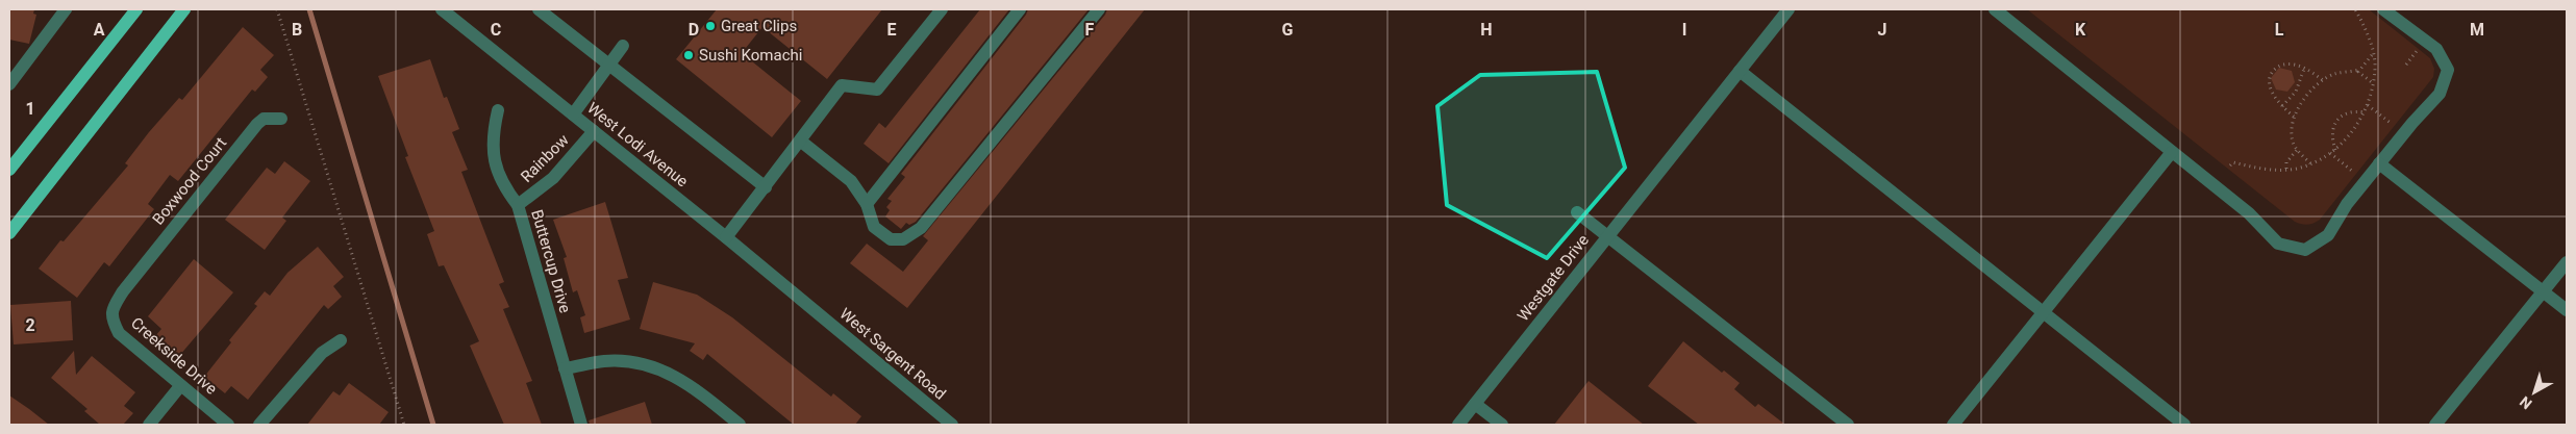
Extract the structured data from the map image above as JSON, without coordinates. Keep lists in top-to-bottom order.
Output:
{
  "streets": {
    "street": [
      "West Lodi Avenue",
      "Rainbow",
      "Boxwood Court",
      "Buttercup Drive",
      "Westgate Drive",
      "West Sargent Road",
      "Creekside Drive"
    ]
  },
  "crossings": [
    ["West Lodi Avenue", "Rainbow"],
    ["West Lodi Avenue", "West Sargent Road"],
    ["Rainbow", "Buttercup Drive"],
    ["Boxwood Court", "Creekside Drive"]
  ],
  "places": ["Great Clips", "Sushi Komachi"],
  "north": "bottom left",
  "grid": {
    "columns": [
      "A",
      "B",
      "C",
      "D",
      "E",
      "F",
      "G",
      "H",
      "I",
      "J",
      "K",
      "L",
      "M"
    ],
    "rows": ["1", "2"]
  }
}
